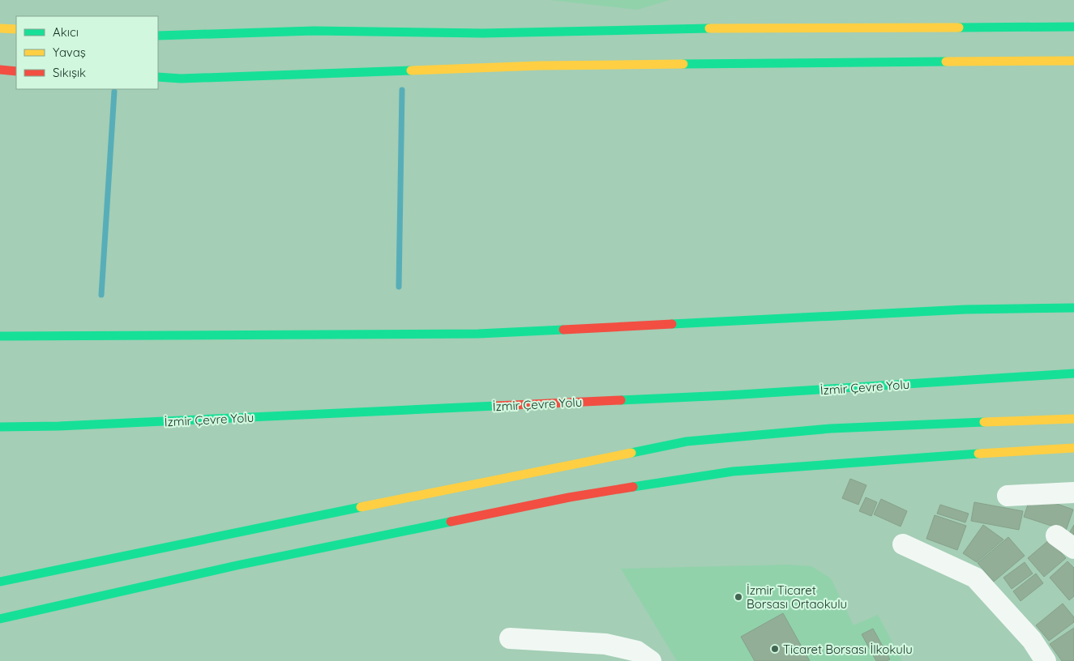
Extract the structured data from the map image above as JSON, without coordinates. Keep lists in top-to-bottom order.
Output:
{
  "streets": {
    "highway": ["İzmir Çevre Yolu"]
  },
  "places": ["İzmir Ticaret Borsası Ortaokulu", "Ticaret Borsası İlkokulu"],
  "legend": ["Akıcı", "Yavaş", "Sıkışık"]
}
